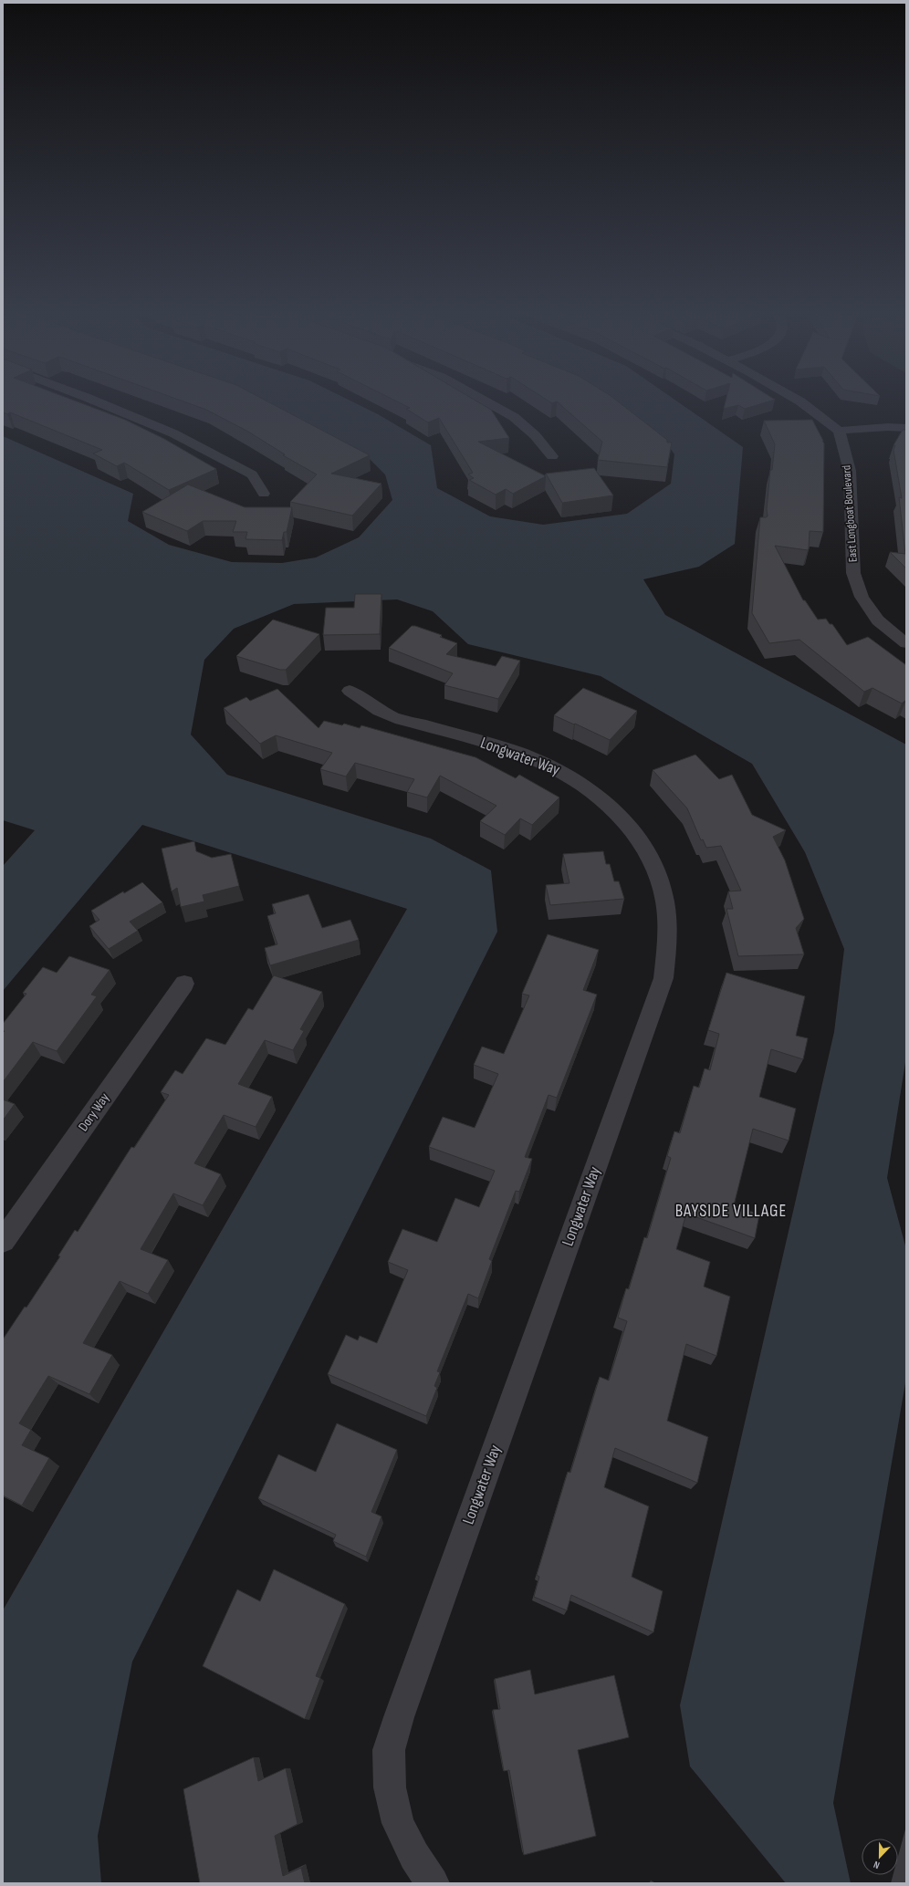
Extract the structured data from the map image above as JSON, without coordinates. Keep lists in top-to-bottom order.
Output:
{
  "streets": {
    "street": ["East Longboat Boulevard", "Longwater Way", "Dory Way"]
  },
  "districts": ["BAYSIDE VILLAGE"],
  "north": "bottom"
}
